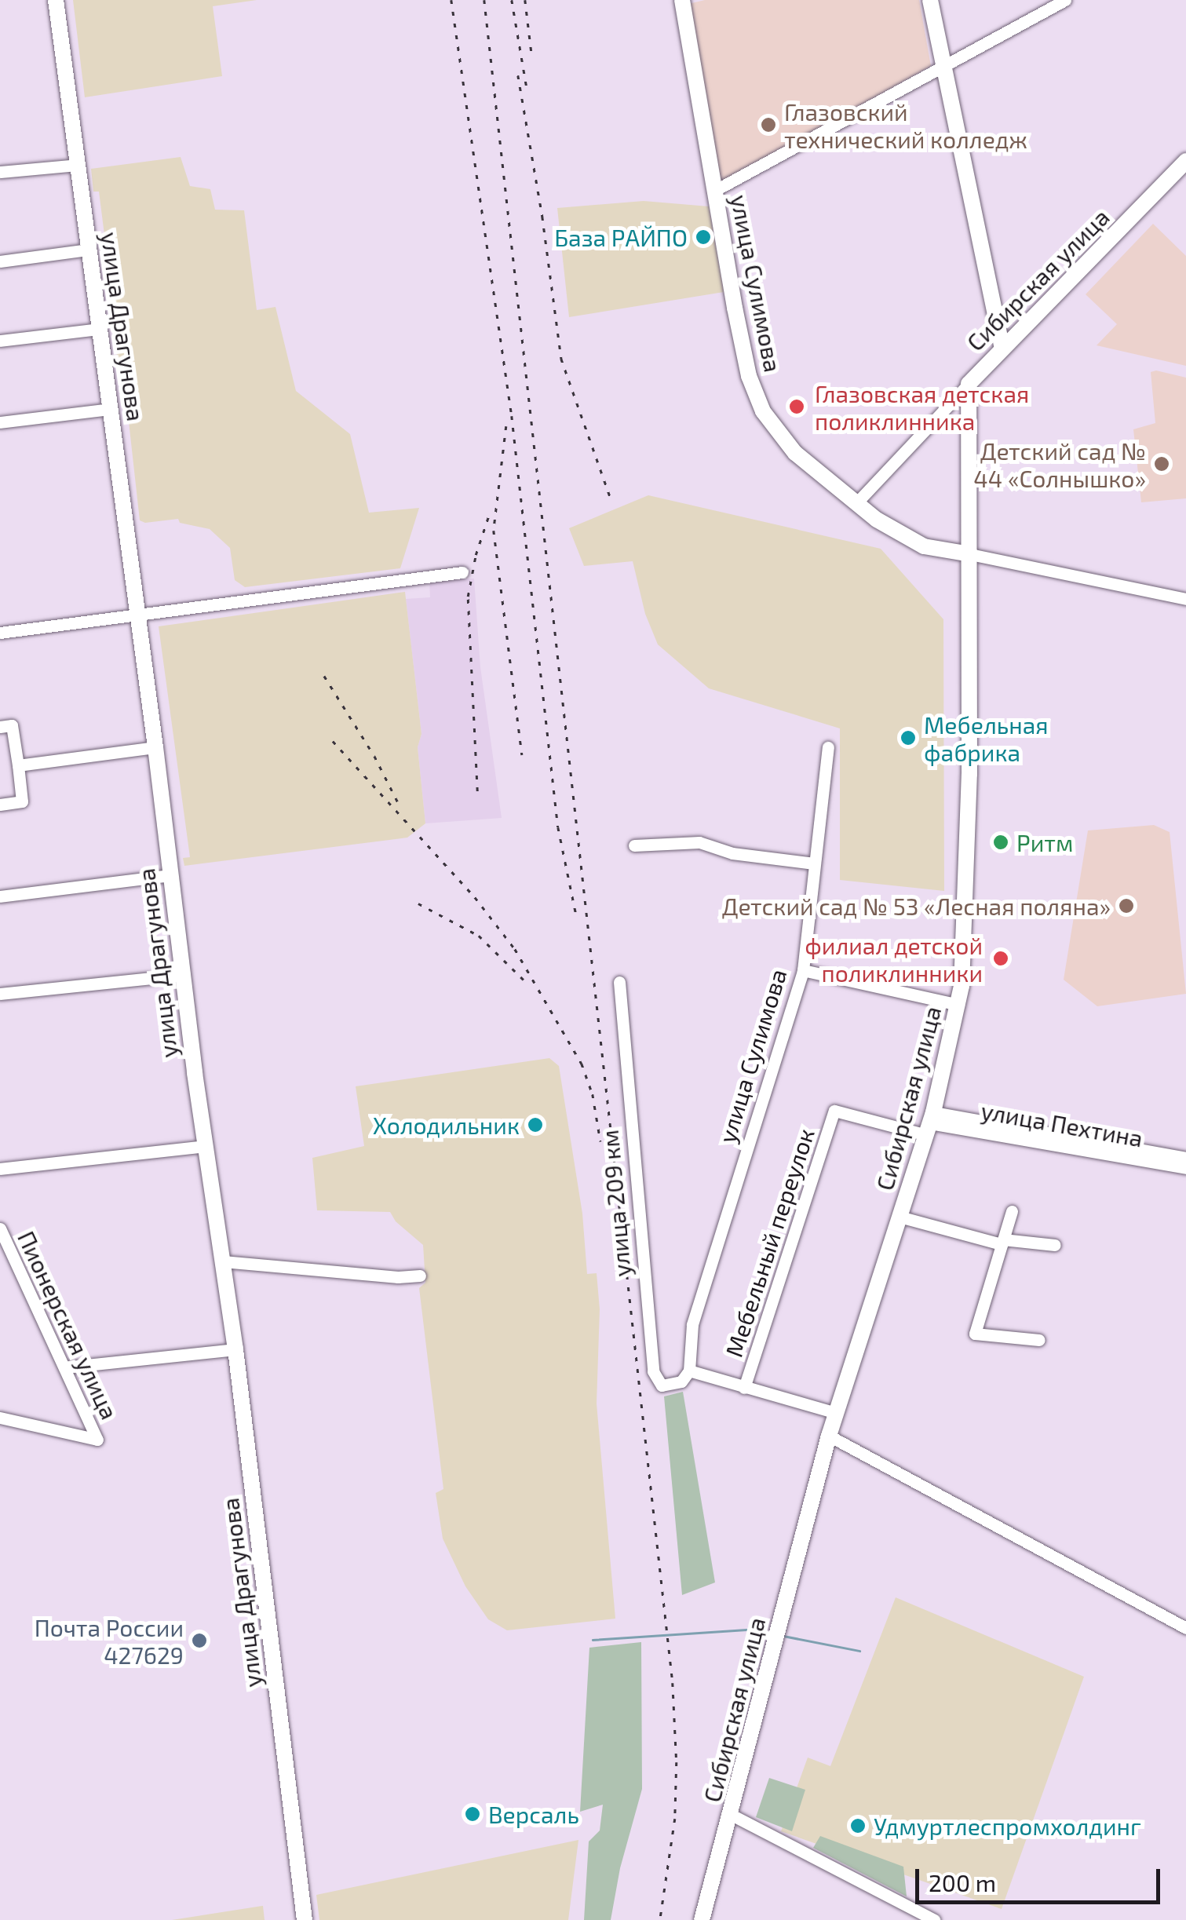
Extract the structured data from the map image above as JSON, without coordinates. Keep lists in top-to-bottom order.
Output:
{
  "streets": {
    "main road": ["Сибирская улица", "улица Сулимова", "улица Драгунова"],
    "street": [
      "улица Пехтина",
      "улица 209 км",
      "Мебельный переулок",
      "Пионерская улица"
    ]
  },
  "crossings": [
    ["Сибирская улица", "улица Сулимова"],
    ["Сибирская улица", "улица Пехтина"],
    ["Сибирская улица", "Мебельный переулок"],
    ["улица Сулимова", "улица 209 км"],
    ["улица Пехтина", "Мебельный переулок"]
  ],
  "places": [
    "Глазовский технический колледж",
    "База РАЙПО",
    "Глазовская детская поликлинника",
    "Детский сад № 44 «Солнышко»",
    "Мебельная фабрика",
    "Ритм",
    "Детский сад № 53 «Лесная поляна»",
    "филиал детской поликлинники",
    "Холодильник",
    "Почта России 427629",
    "Версаль",
    "Удмуртлеспромхолдинг"
  ],
  "scale_bar": "200 m"
}
